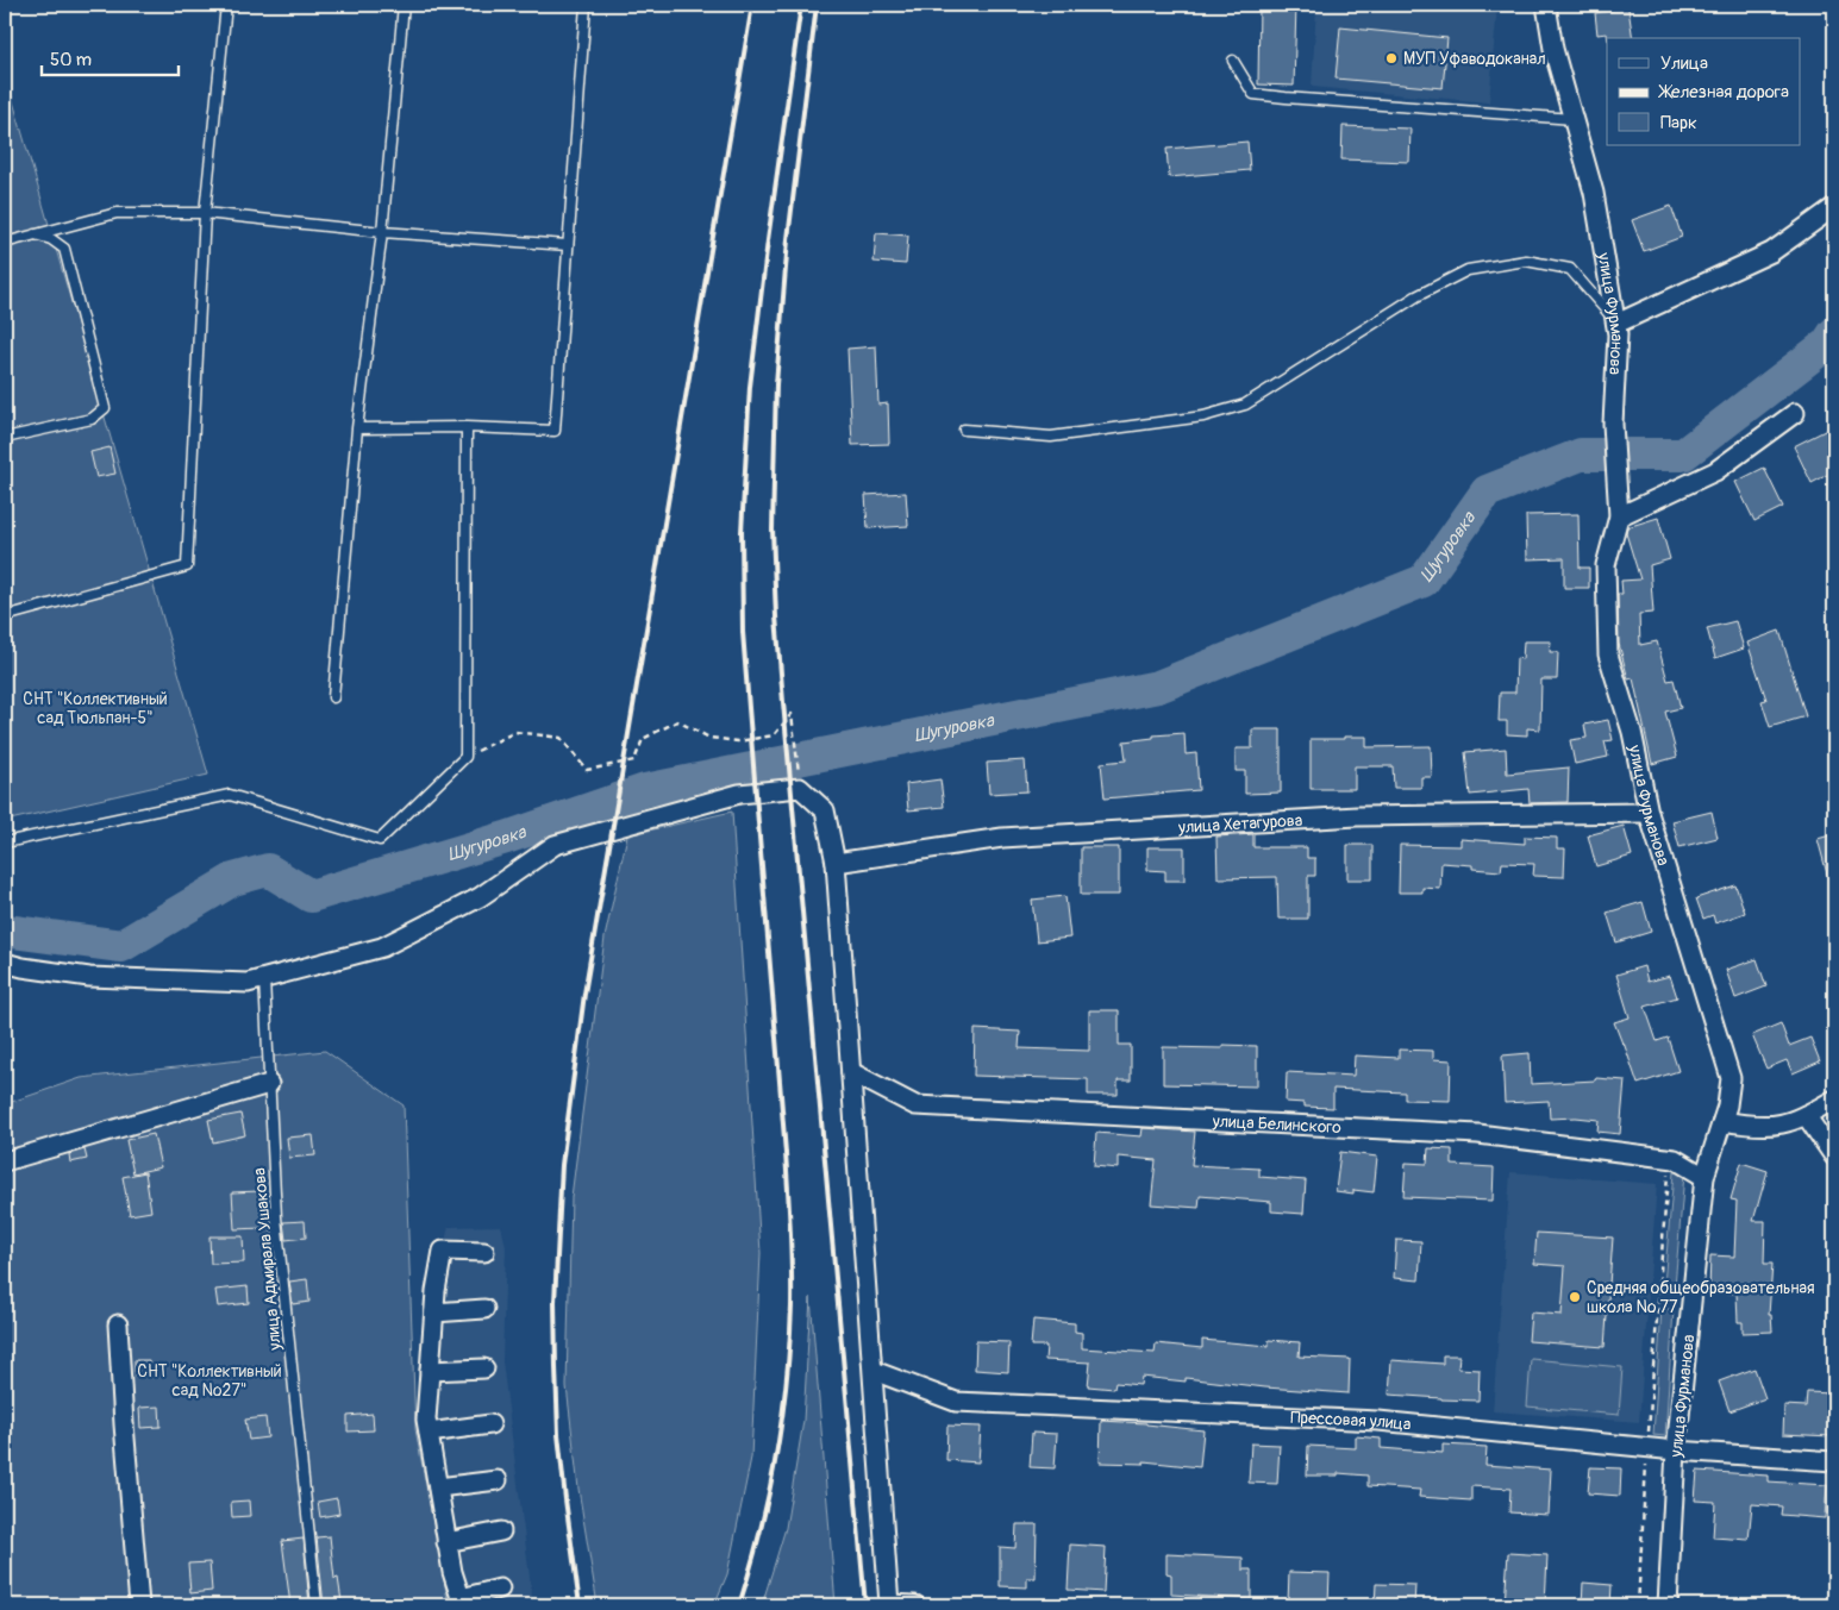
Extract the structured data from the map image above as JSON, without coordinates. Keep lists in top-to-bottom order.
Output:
{
  "streets": {
    "street": [
      "улица Фурманова",
      "улица Хетагурова",
      "улица Белинского",
      "Прессовая улица"
    ],
    "lane": ["улица Адмирала Ушакова"]
  },
  "crossings": [
    ["улица Фурманова", "улица Хетагурова"],
    ["улица Фурманова", "улица Белинского"],
    ["улица Фурманова", "Прессовая улица"]
  ],
  "water": ["Шугуровка"],
  "parks": ["СНТ \"Коллективный сад Тюльпан-5\"", "СНТ \"Коллективный сад №27\""],
  "places": ["МУП Уфаводоканал", "Средняя общеобразовательная школа № 77"],
  "legend": ["Улица", "Железная дорога", "Парк"],
  "scale_bar": "50 m"
}
